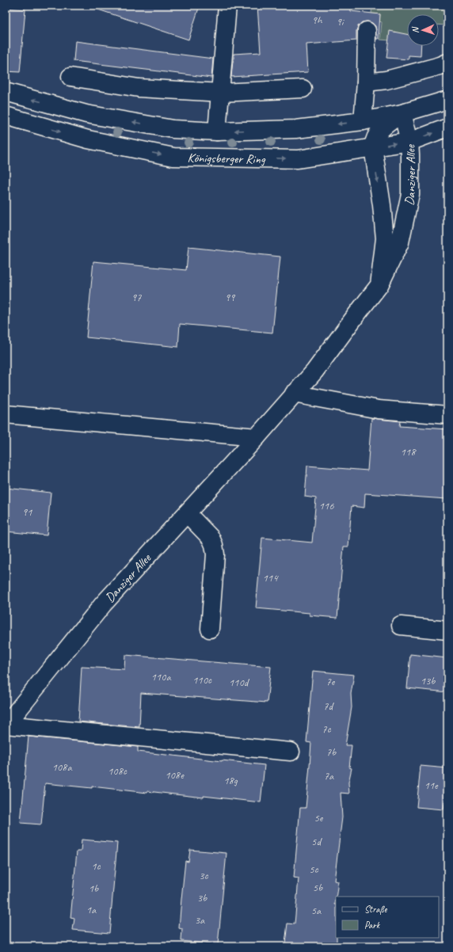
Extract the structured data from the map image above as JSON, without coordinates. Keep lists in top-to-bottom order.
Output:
{
  "streets": {
    "street": ["Königsberger Ring", "Danziger Allee"]
  },
  "crossings": [
    ["Königsberger Ring", "Danziger Allee"]
  ],
  "house_numbers": [
    "9h",
    "9i",
    "97",
    "99",
    "118",
    "116",
    "91",
    "114",
    "110a",
    "110c",
    "13b",
    "7e",
    "110d",
    "7d",
    "7c",
    "7b",
    "108a",
    "108c",
    "108e",
    "7a",
    "18g",
    "11e",
    "5e",
    "5d",
    "1c",
    "5c",
    "3c",
    "5b",
    "1b",
    "3b",
    "1a",
    "5a",
    "3a"
  ],
  "legend": ["Straße", "Park"],
  "north": "left"
}
